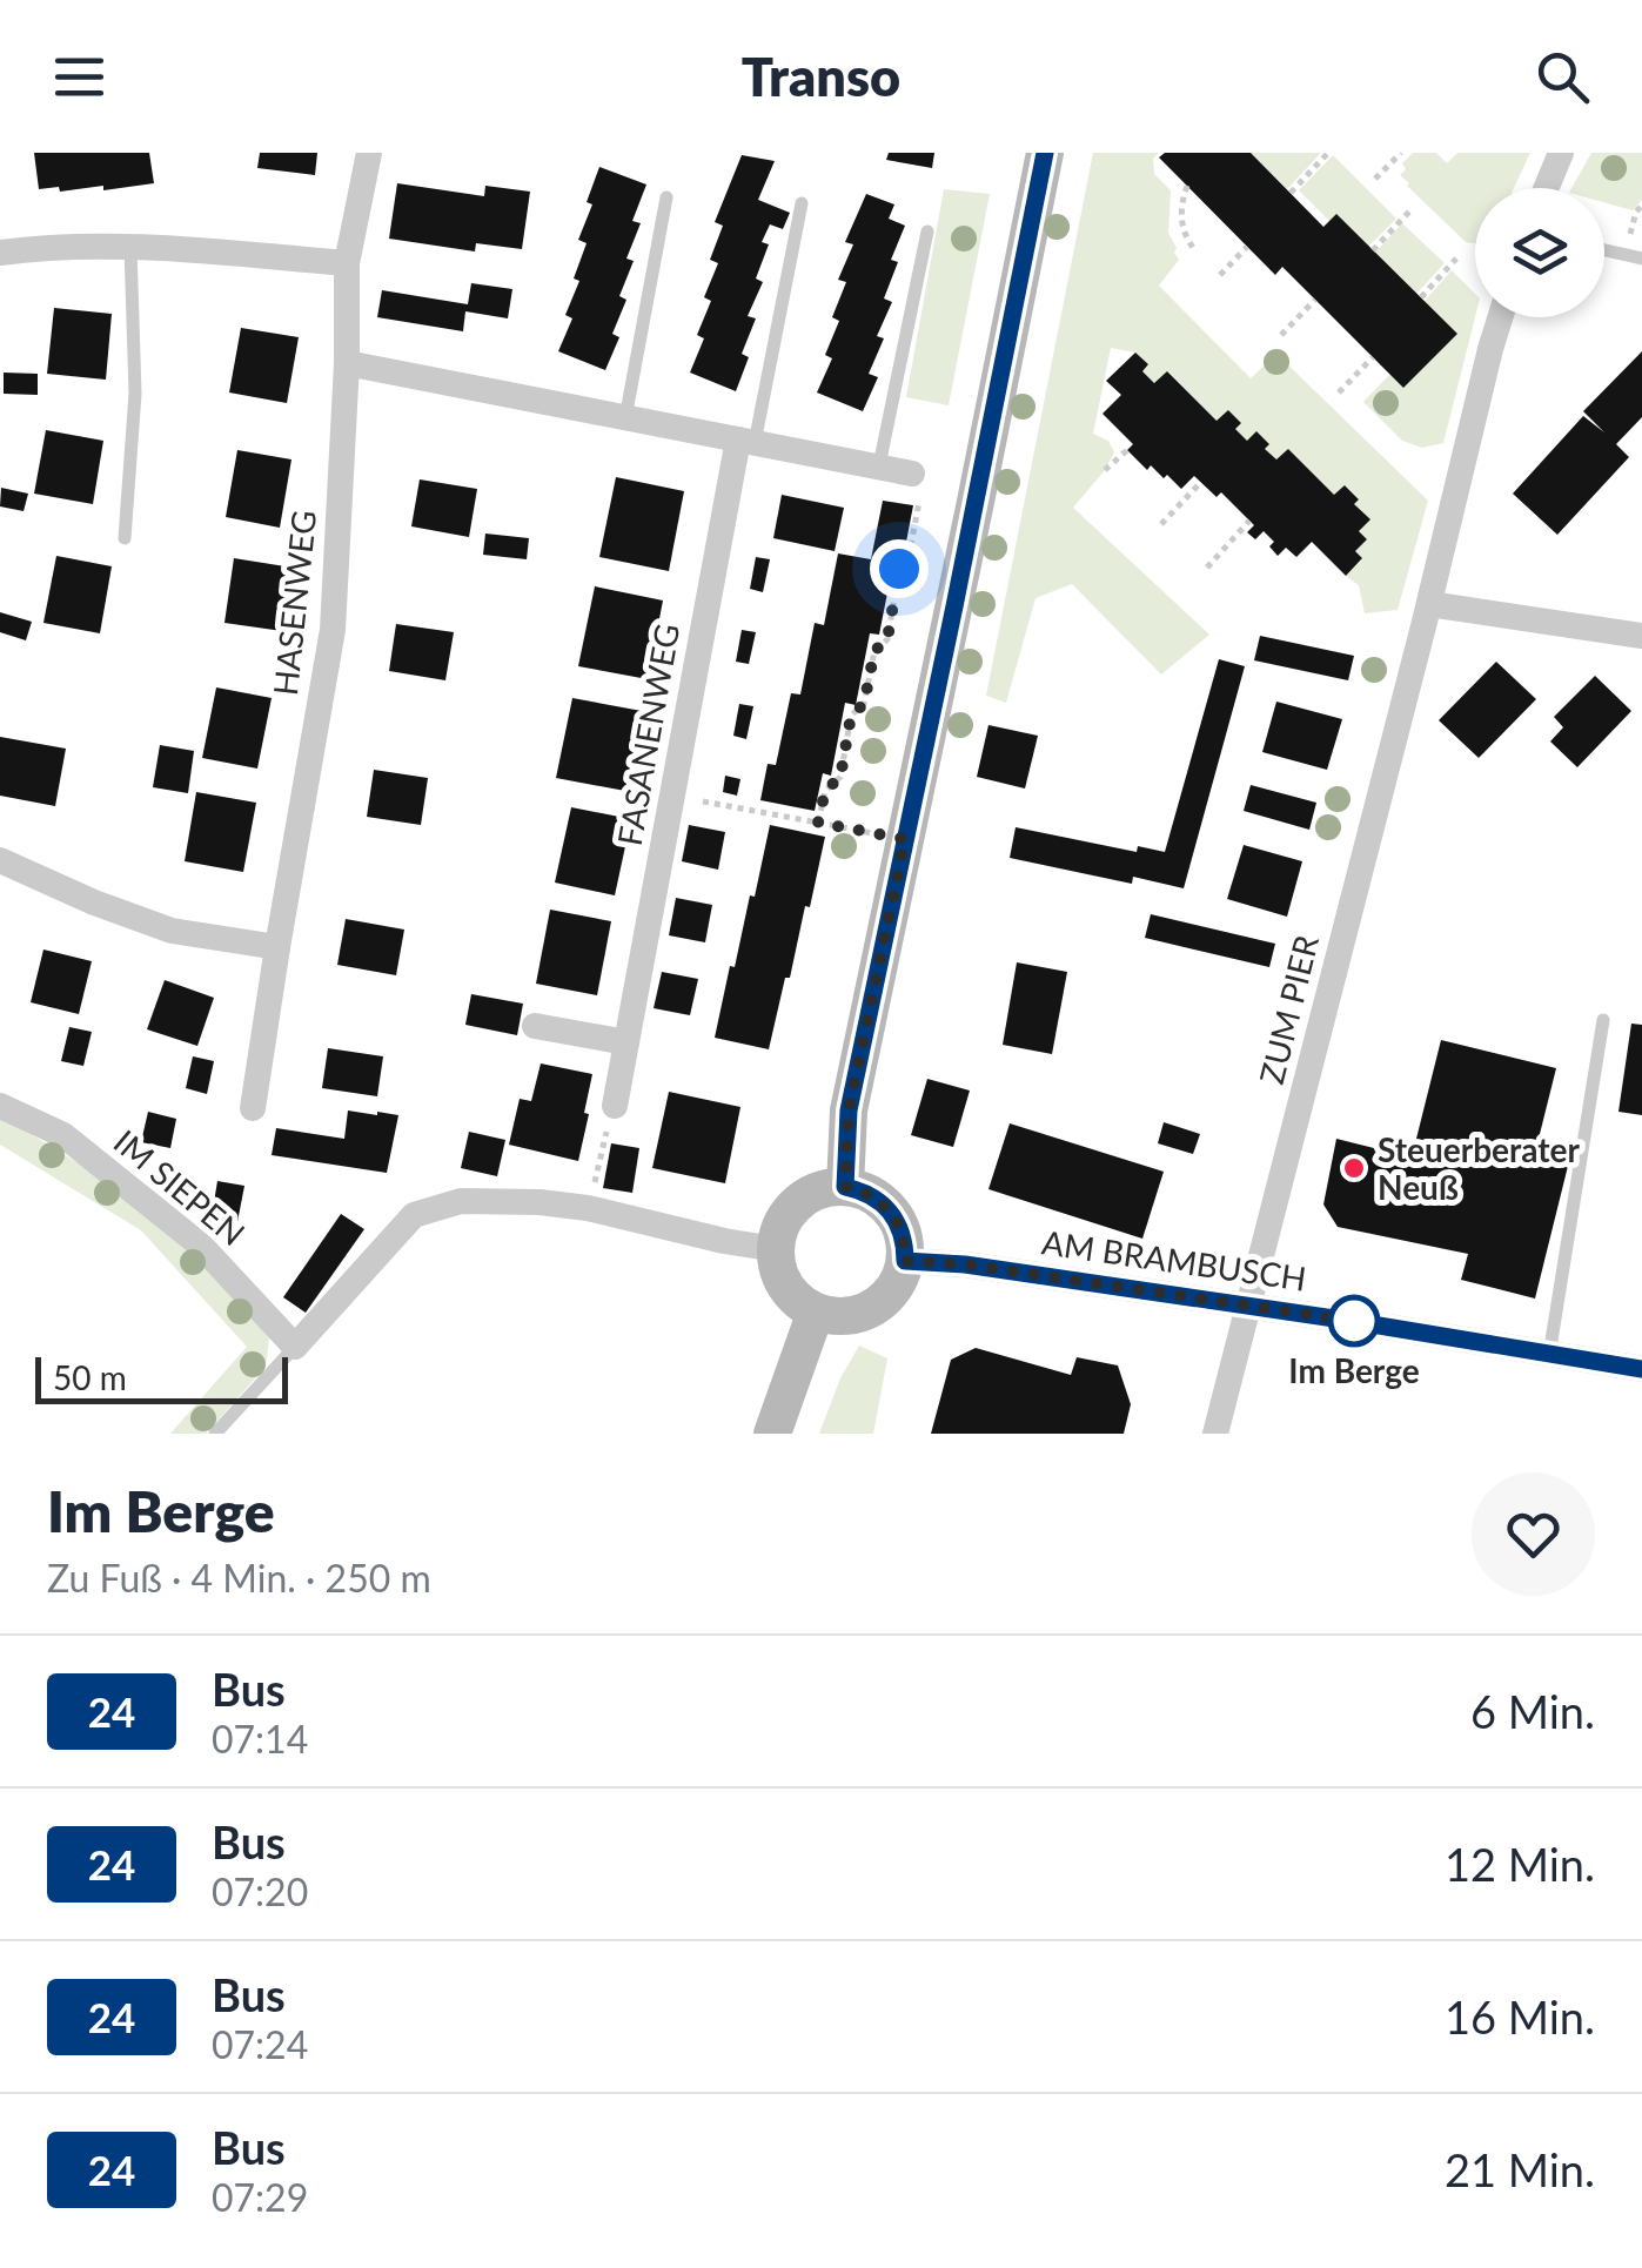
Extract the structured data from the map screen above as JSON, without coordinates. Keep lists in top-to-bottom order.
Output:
{
  "streets": {
    "street": [
      "HASENWEG",
      "FASANENWEG",
      "ZUM PIER",
      "IM SIEPEN",
      "AM BRAMBUSCH"
    ]
  },
  "crossings": [
    ["ZUM PIER", "AM BRAMBUSCH"]
  ],
  "places": ["Steuerberater Neuß", "Im Berge"],
  "lines": ["bus line 24"],
  "scale_bar": "50 m",
  "page": {
    "header": "Transo",
    "scale": "50 m",
    "heading": ["Im Berge", "Zu Fuß · 4 Min. · 250 m"],
    "list": [
      {
        "mark": "24",
        "name": "Bus",
        "note": "07:14",
        "value": "6 Min."
      },
      {
        "mark": "24",
        "name": "Bus",
        "note": "07:20",
        "value": "12 Min."
      },
      {
        "mark": "24",
        "name": "Bus",
        "note": "07:24",
        "value": "16 Min."
      },
      {
        "mark": "24",
        "name": "Bus",
        "note": "07:29",
        "value": "21 Min."
      }
    ]
  }
}
